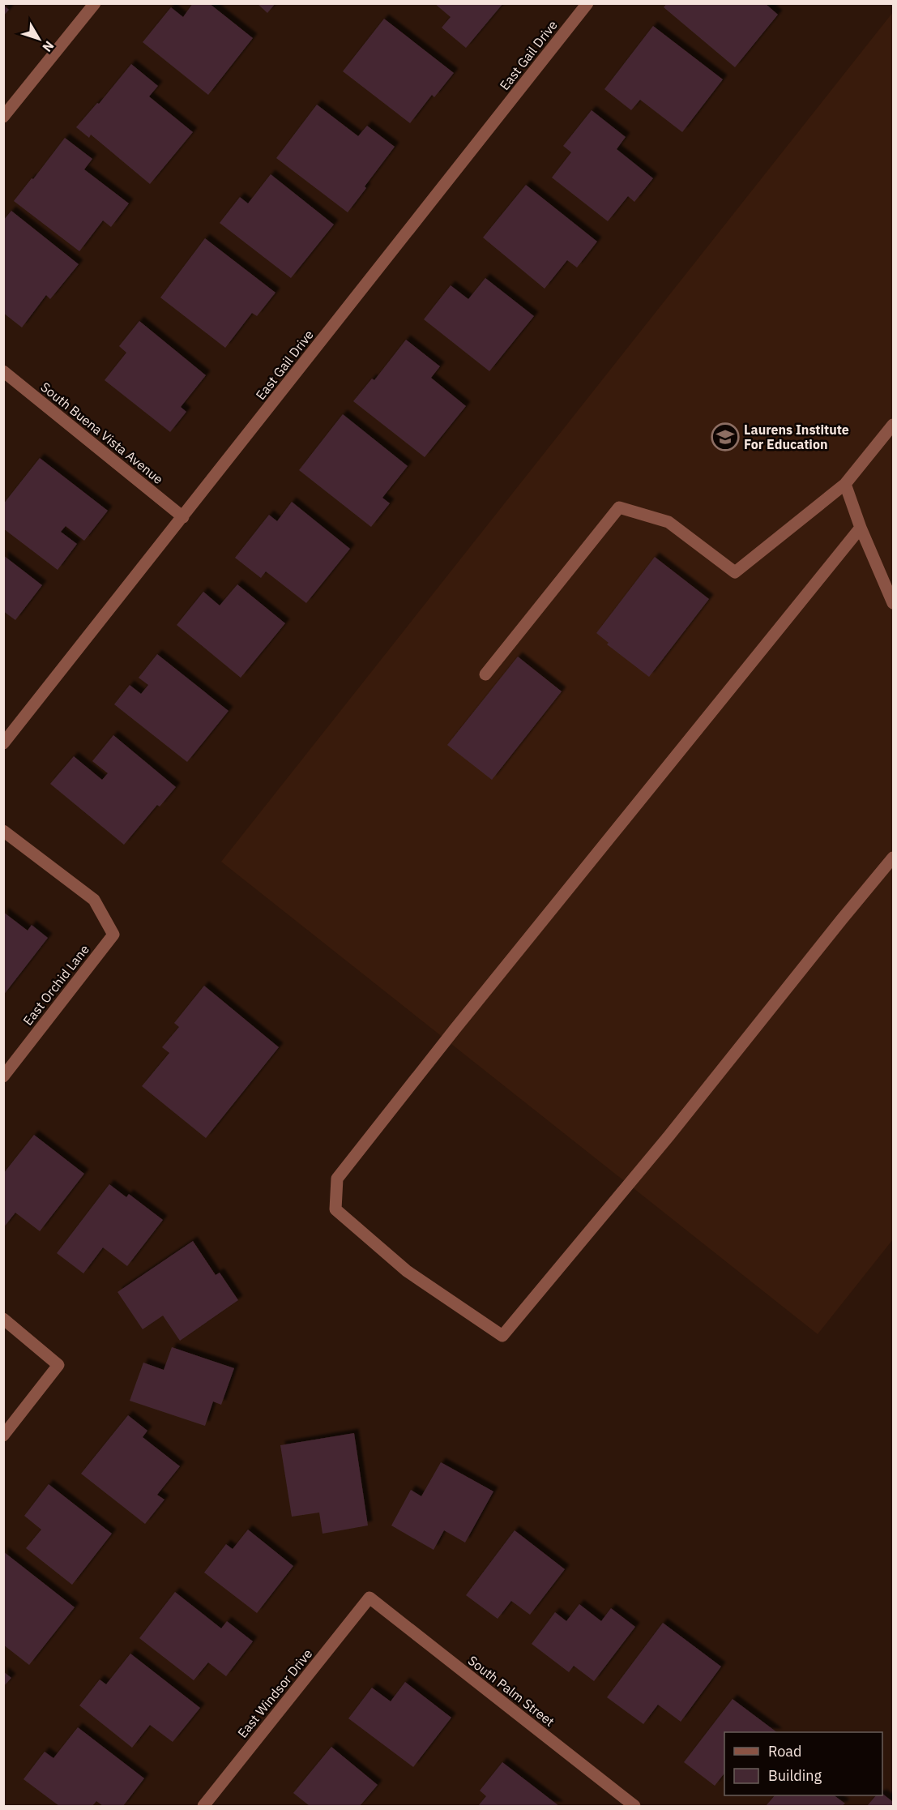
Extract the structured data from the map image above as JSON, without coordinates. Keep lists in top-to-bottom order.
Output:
{
  "streets": {
    "street": [
      "East Gail Drive",
      "South Buena Vista Avenue",
      "East Orchid Lane",
      "South Palm Street",
      "East Windsor Drive"
    ]
  },
  "crossings": [
    ["East Gail Drive", "South Buena Vista Avenue"],
    ["South Palm Street", "East Windsor Drive"]
  ],
  "places": {
    "school or university": ["Laurens Institute For Education"]
  },
  "legend": ["Road", "Building"],
  "north": "bottom right"
}
